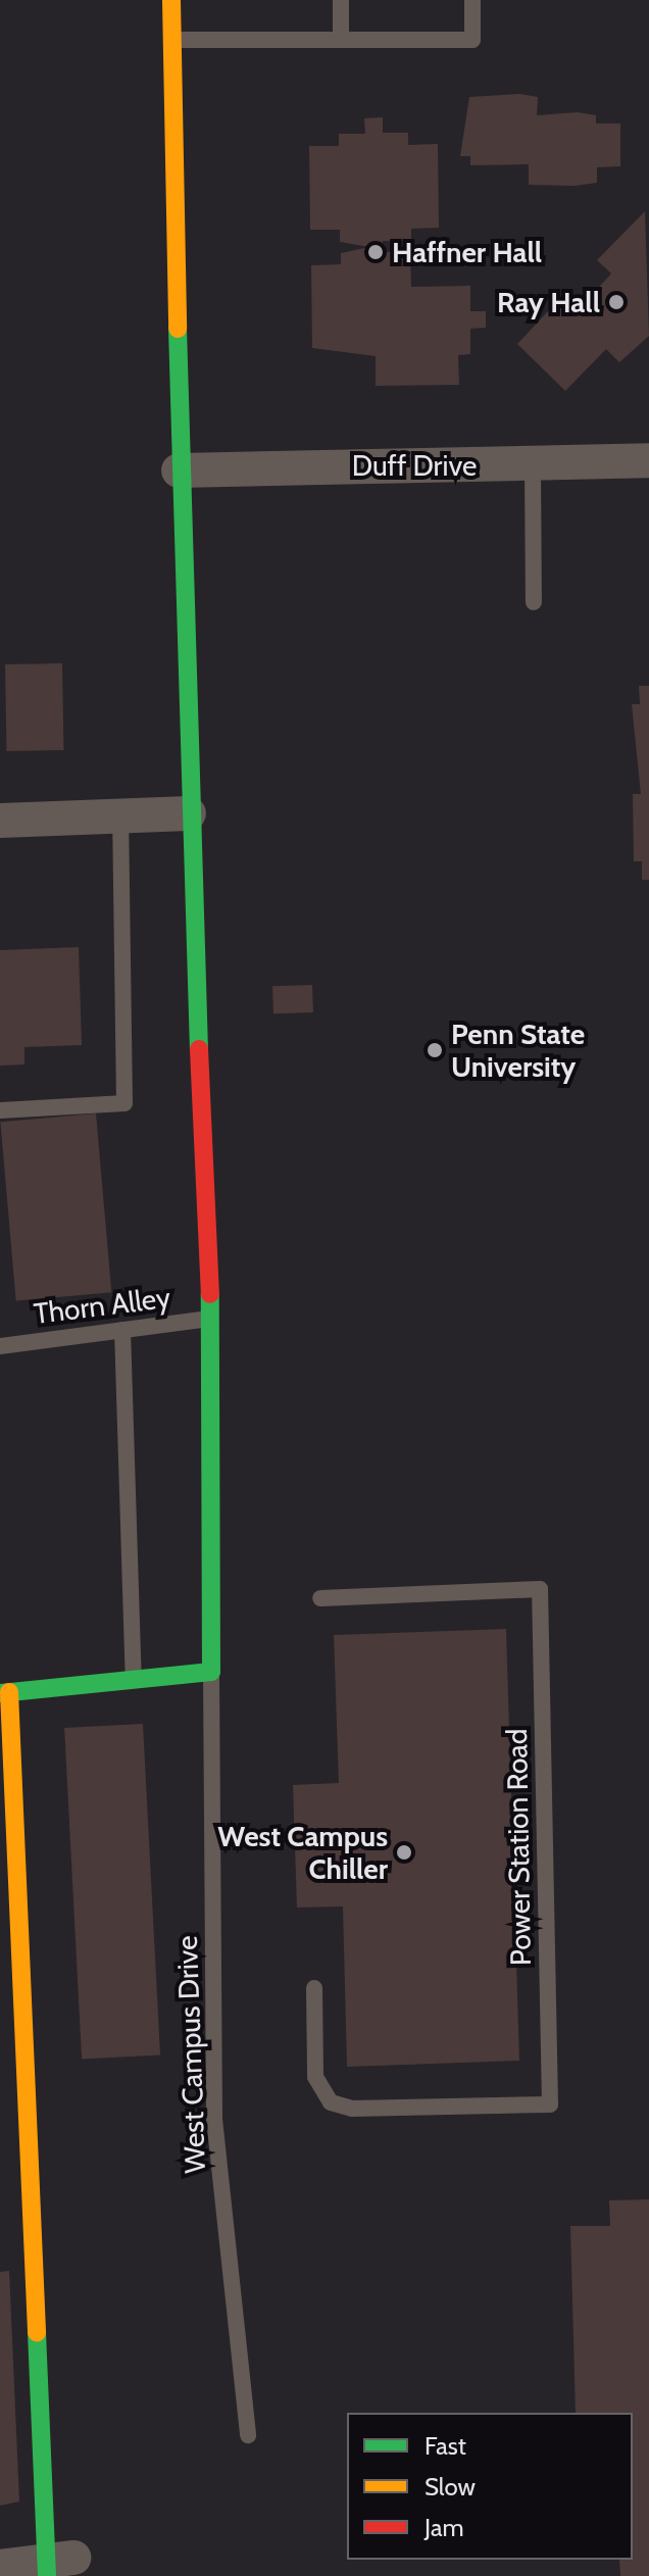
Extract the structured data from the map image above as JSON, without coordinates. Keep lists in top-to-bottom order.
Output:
{
  "streets": {
    "street": ["Duff Drive"],
    "lane": ["Thorn Alley", "Power Station Road", "West Campus Drive"]
  },
  "places": [
    "Haffner Hall",
    "Ray Hall",
    "Penn State University",
    "West Campus Chiller"
  ],
  "legend": ["Fast", "Slow", "Jam"]
}
